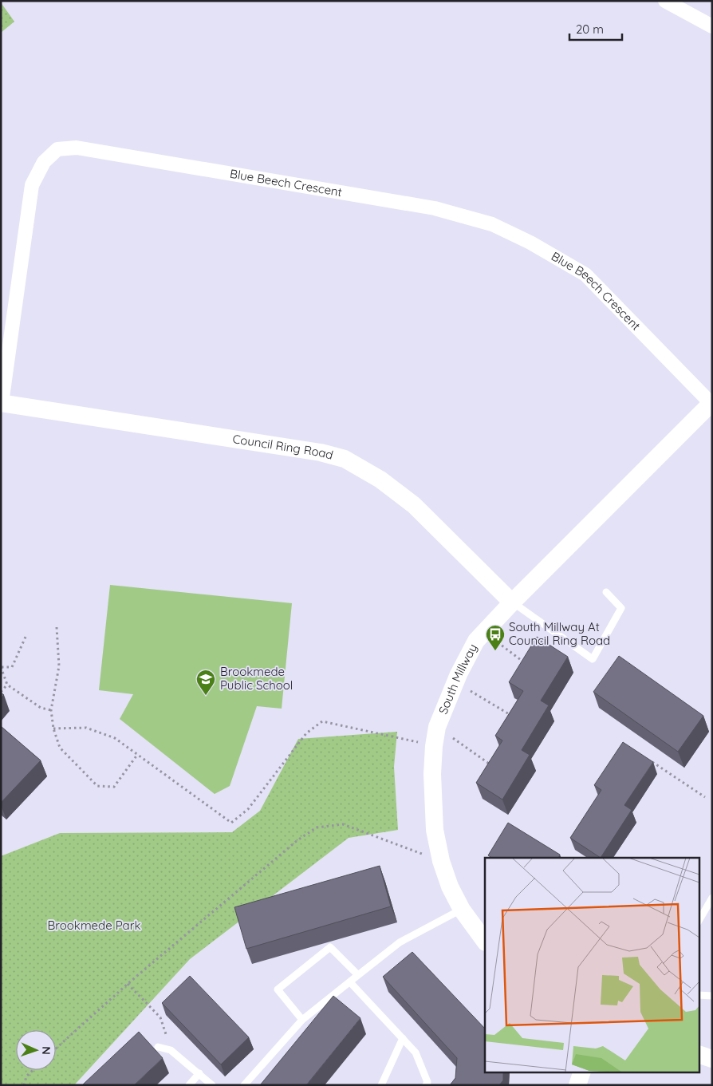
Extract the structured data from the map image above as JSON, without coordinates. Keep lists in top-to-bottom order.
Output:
{
  "streets": {
    "street": ["Blue Beech Crescent", "Council Ring Road", "South Millway"]
  },
  "crossings": [
    ["Blue Beech Crescent", "Council Ring Road"],
    ["Blue Beech Crescent", "South Millway"],
    ["Council Ring Road", "South Millway"]
  ],
  "parks": ["Brookmede Park"],
  "places": {
    "bus stop": ["South Millway At Council Ring Road"],
    "school or university": ["Brookmede Public School"]
  },
  "scale_bar": "20 m",
  "north": "right"
}
